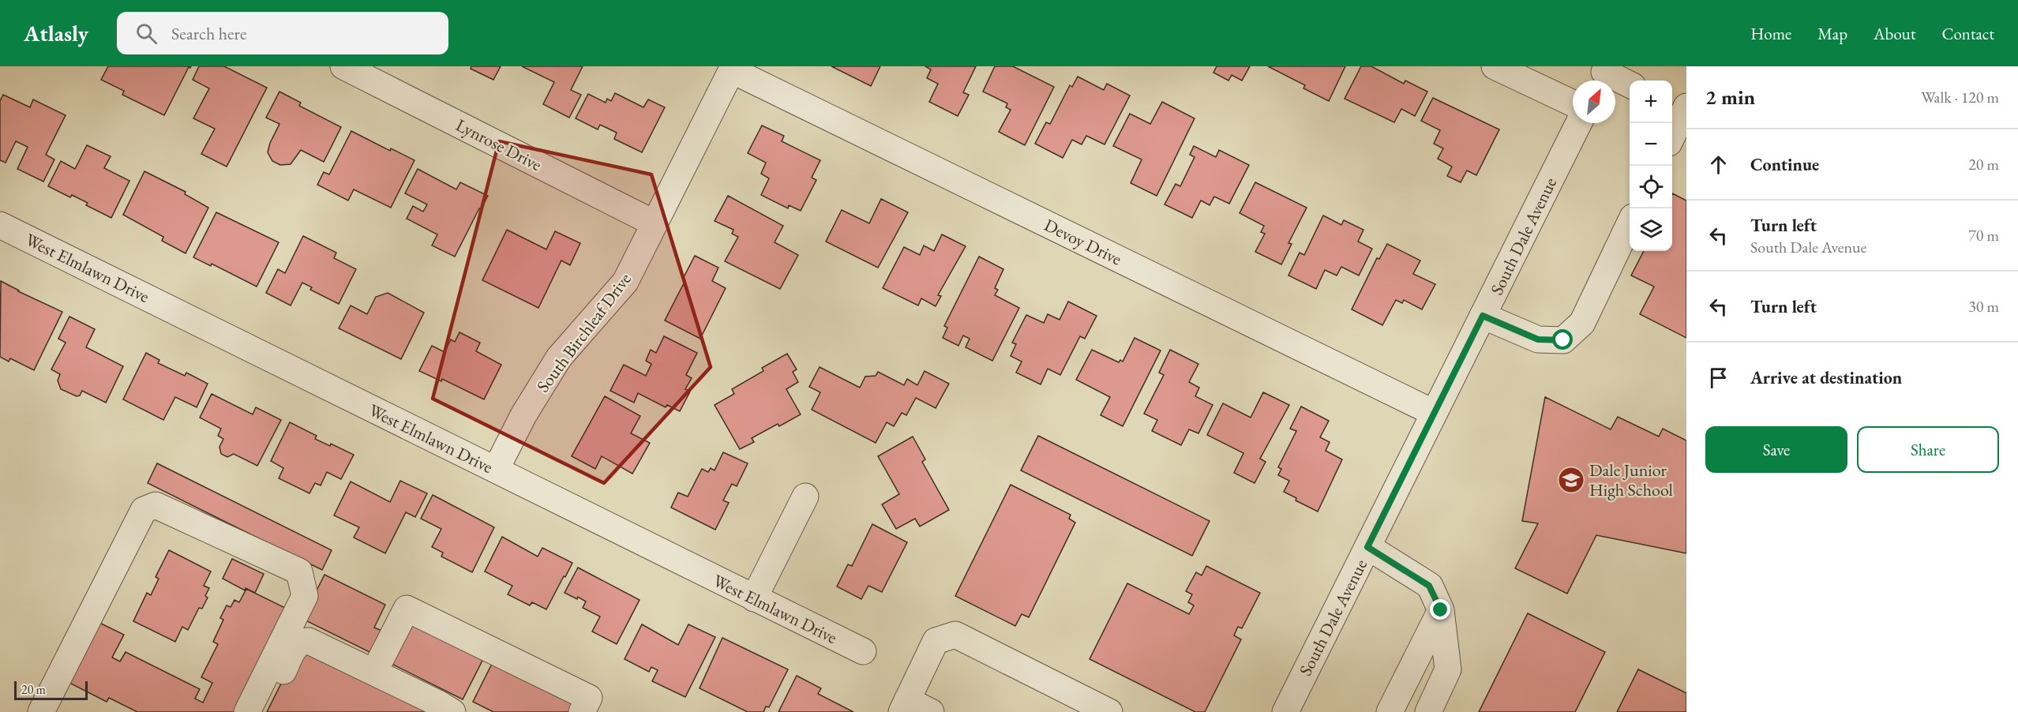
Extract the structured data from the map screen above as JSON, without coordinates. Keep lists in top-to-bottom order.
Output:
{
  "streets": {
    "street": [
      "Lynrose Drive",
      "South Dale Avenue",
      "Devoy Drive",
      "West Elmlawn Drive",
      "South Birchleaf Drive"
    ]
  },
  "crossings": [
    ["Lynrose Drive", "South Birchleaf Drive"],
    ["South Dale Avenue", "Devoy Drive"],
    ["Devoy Drive", "South Birchleaf Drive"],
    ["West Elmlawn Drive", "South Birchleaf Drive"]
  ],
  "places": {
    "school or university": ["Dale Junior High School"]
  },
  "scale_bar": "20 m",
  "north": "top right",
  "page": {
    "header": "Atlasly",
    "search": "Search here",
    "nav": [
      "Home",
      "Map",
      "About",
      "Contact"
    ],
    "heading": ["2 min", "Walk · 120 m"],
    "map_buttons": ["+", "−"],
    "list": [
      ["Continue", "20 m"],
      ["Turn left", "South Dale Avenue", "70 m"],
      ["Turn left", "30 m"],
      "Arrive at destination"
    ],
    "buttons": ["Save", "Share"],
    "scale": "20 m"
  }
}
